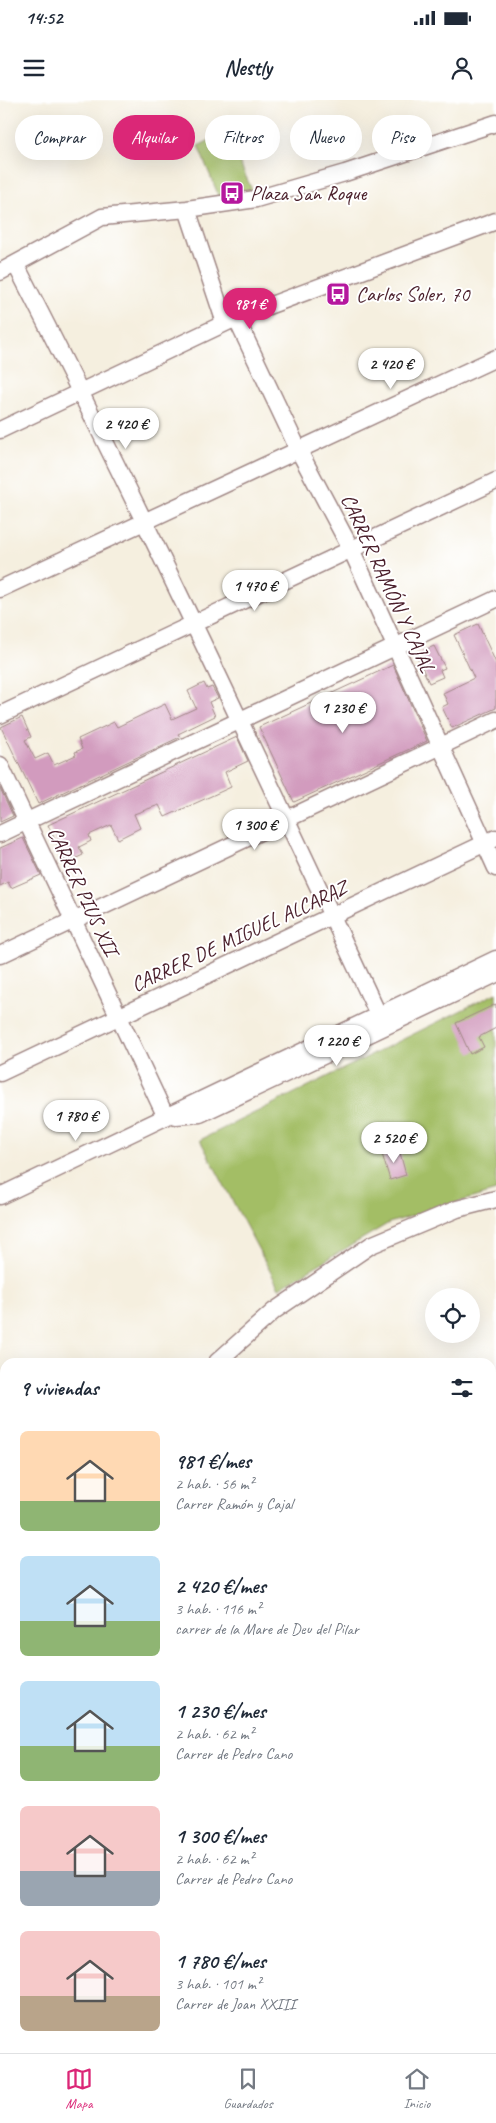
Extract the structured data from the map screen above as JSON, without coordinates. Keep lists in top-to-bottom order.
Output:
{
  "streets": {
    "street": ["CARRER RAMÓN Y CAJAL", "CARRER PIUS XII", "CARRER DE MIGUEL ALCARAZ"]
  },
  "crossings": [
    ["CARRER RAMÓN Y CAJAL", "CARRER DE MIGUEL ALCARAZ"],
    ["CARRER PIUS XII", "CARRER DE MIGUEL ALCARAZ"]
  ],
  "places": {
    "bus stop": ["Plaza San Roque", "Carlos Soler, 70"]
  },
  "page": {
    "status": "14:52",
    "header": "Nestly",
    "chip": [
      "Comprar",
      "Alquilar",
      "Filtros",
      "Nuevo",
      "Piso"
    ],
    "price": [
      "981 €",
      "2 420 €",
      "2 420 €",
      "1 470 €",
      "1 230 €",
      "1 300 €",
      "1 220 €",
      "1 780 €",
      "2 520 €"
    ],
    "heading": "9 viviendas",
    "list": [
      {
        "name": "981 €/mes",
        "note": "2 hab. · 56 m² · Carrer Ramón y Cajal"
      },
      {
        "name": "2 420 €/mes",
        "note": "3 hab. · 116 m² · carrer de la Mare de Deu del Pilar"
      },
      {
        "name": "1 230 €/mes",
        "note": "2 hab. · 62 m² · Carrer de Pedro Cano"
      },
      {
        "name": "1 300 €/mes",
        "note": "2 hab. · 62 m² · Carrer de Pedro Cano"
      },
      {
        "name": "1 780 €/mes",
        "note": "3 hab. · 101 m² · Carrer de Joan XXIII"
      }
    ],
    "tabs": ["Mapa", "Guardados", "Inicio"]
  }
}
